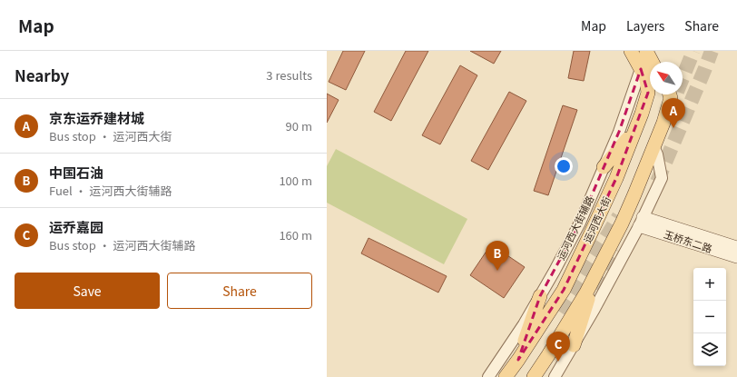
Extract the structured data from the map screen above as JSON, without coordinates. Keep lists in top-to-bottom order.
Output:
{
  "streets": {
    "main road": ["运河西大街", "玉桥东二路"],
    "street": ["运河西大街辅路"]
  },
  "crossings": [
    ["运河西大街", "运河西大街辅路"]
  ],
  "north": "top left",
  "page": {
    "header": "Map",
    "nav": ["Map", "Layers", "Share"],
    "heading": ["Nearby", "3 results"],
    "list": [
      {
        "mark": "A",
        "name": "京东运乔建材城",
        "note": "Bus stop · 运河西大街",
        "value": "90 m"
      },
      {
        "mark": "B",
        "name": "中国石油",
        "note": "Fuel · 运河西大街辅路",
        "value": "100 m"
      },
      {
        "mark": "C",
        "name": "运乔嘉园",
        "note": "Bus stop · 运河西大街辅路",
        "value": "160 m"
      }
    ],
    "pins": ["A", "B", "C"],
    "buttons": ["Save", "Share"],
    "map_buttons": ["+", "−"]
  }
}
